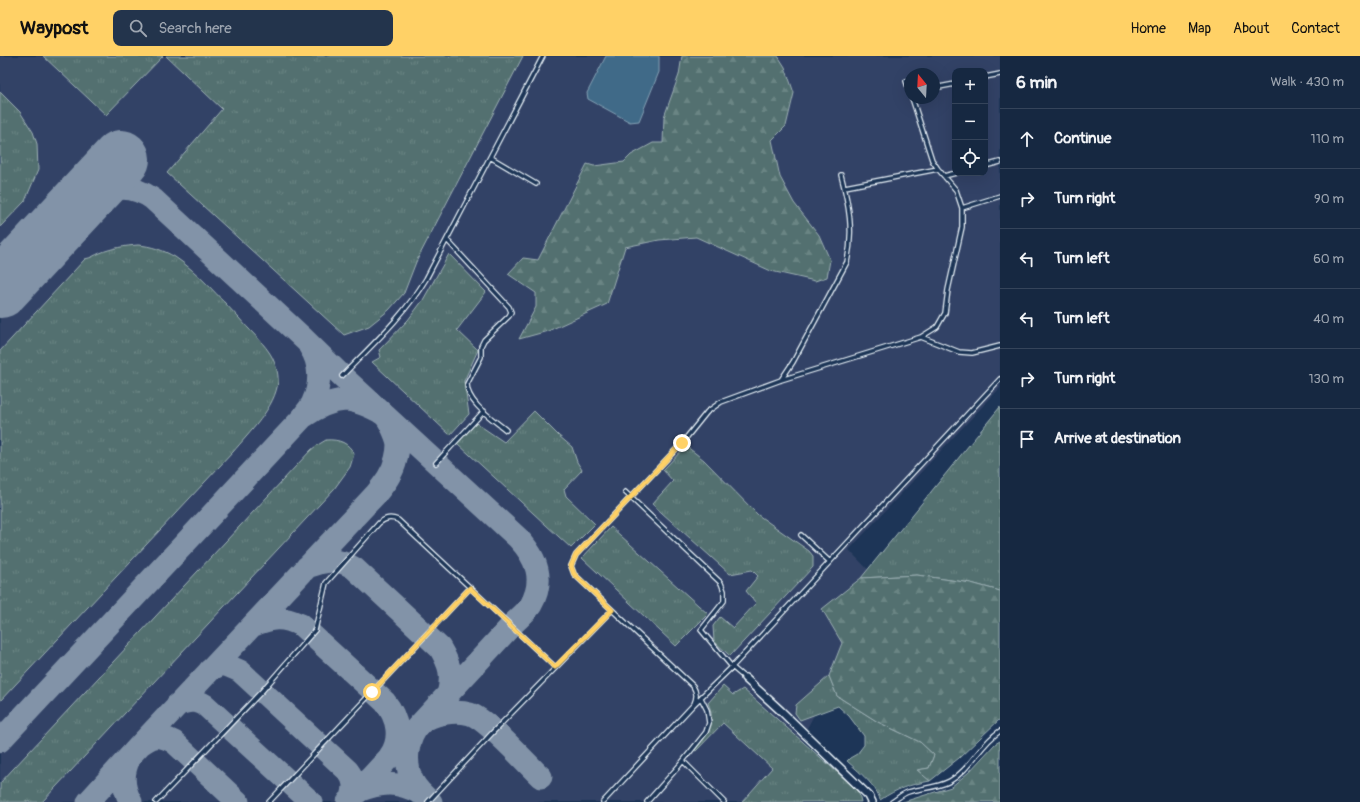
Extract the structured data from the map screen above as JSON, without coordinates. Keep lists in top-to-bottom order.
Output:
{
  "north": "top",
  "page": {
    "header": "Waypost",
    "search": "Search here",
    "nav": [
      "Home",
      "Map",
      "About",
      "Contact"
    ],
    "heading": ["6 min", "Walk · 430 m"],
    "map_buttons": ["+", "−"],
    "list": [
      ["Continue", "110 m"],
      ["Turn right", "90 m"],
      ["Turn left", "60 m"],
      ["Turn left", "40 m"],
      ["Turn right", "130 m"],
      "Arrive at destination"
    ]
  }
}
